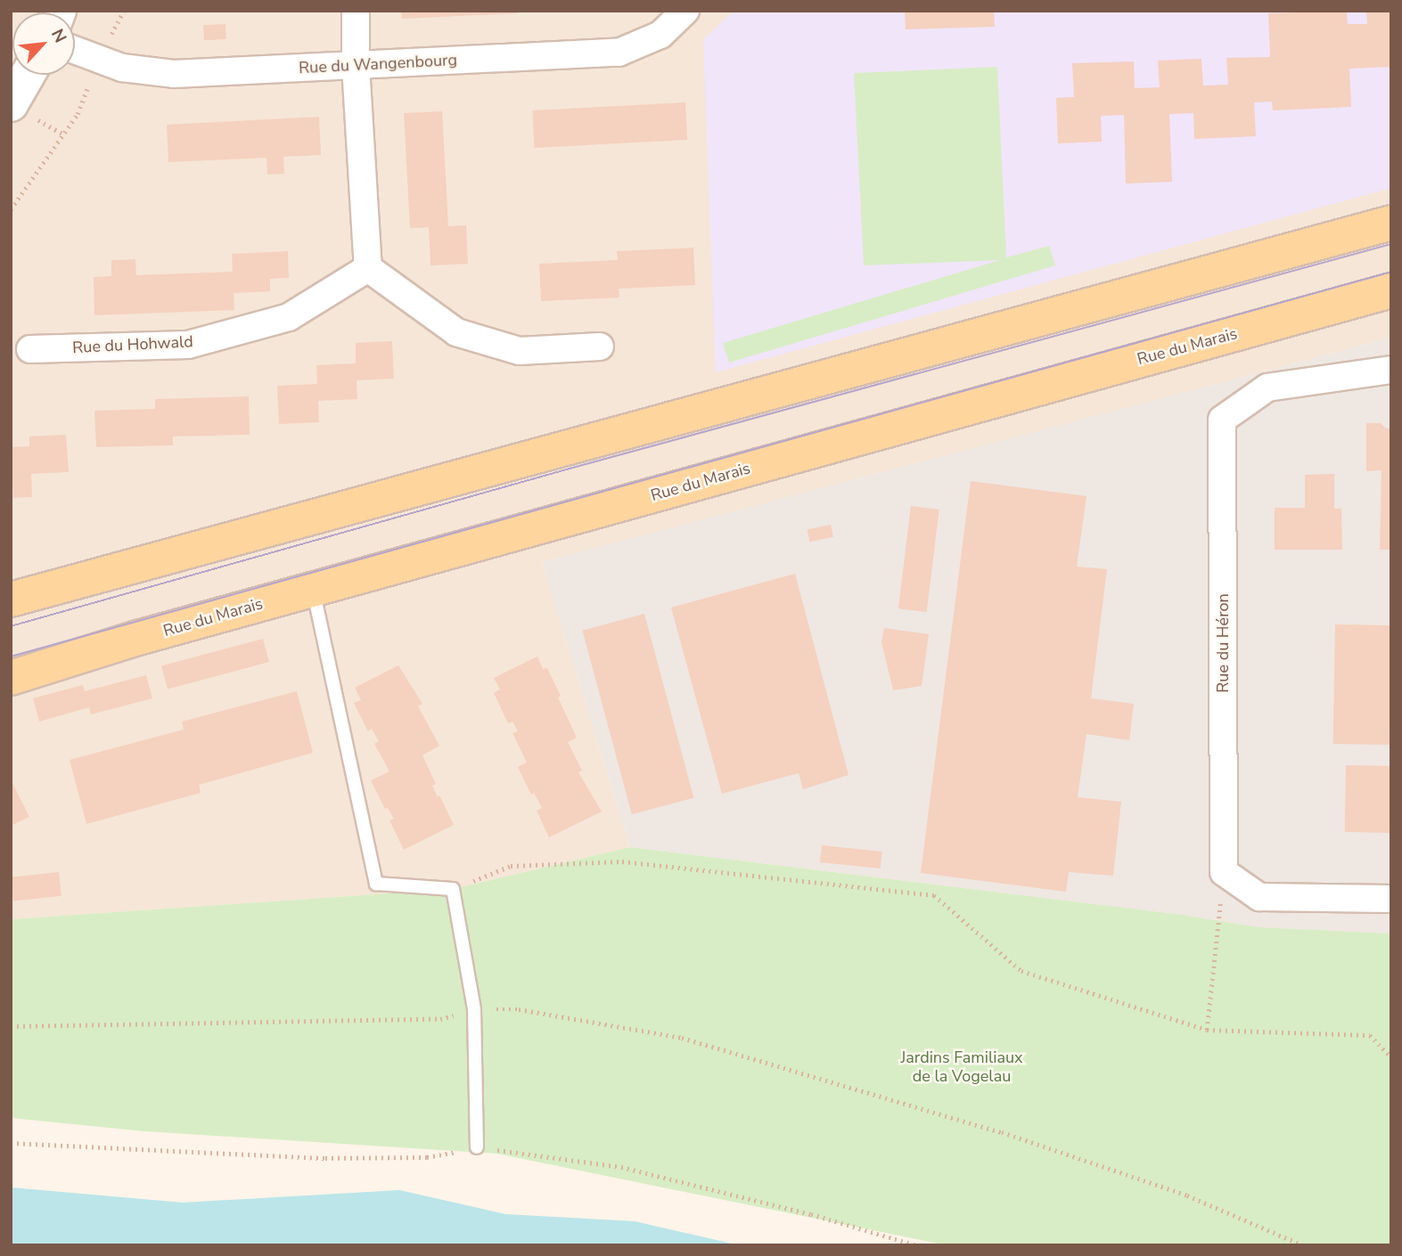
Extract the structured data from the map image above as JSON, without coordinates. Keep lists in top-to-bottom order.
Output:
{
  "streets": {
    "main road": ["Rue du Marais"],
    "street": ["Rue du Wangenbourg", "Rue du Hohwald", "Rue du Héron"]
  },
  "parks": ["Jardins Familiaux de la Vogelau"],
  "north": "top right"
}
